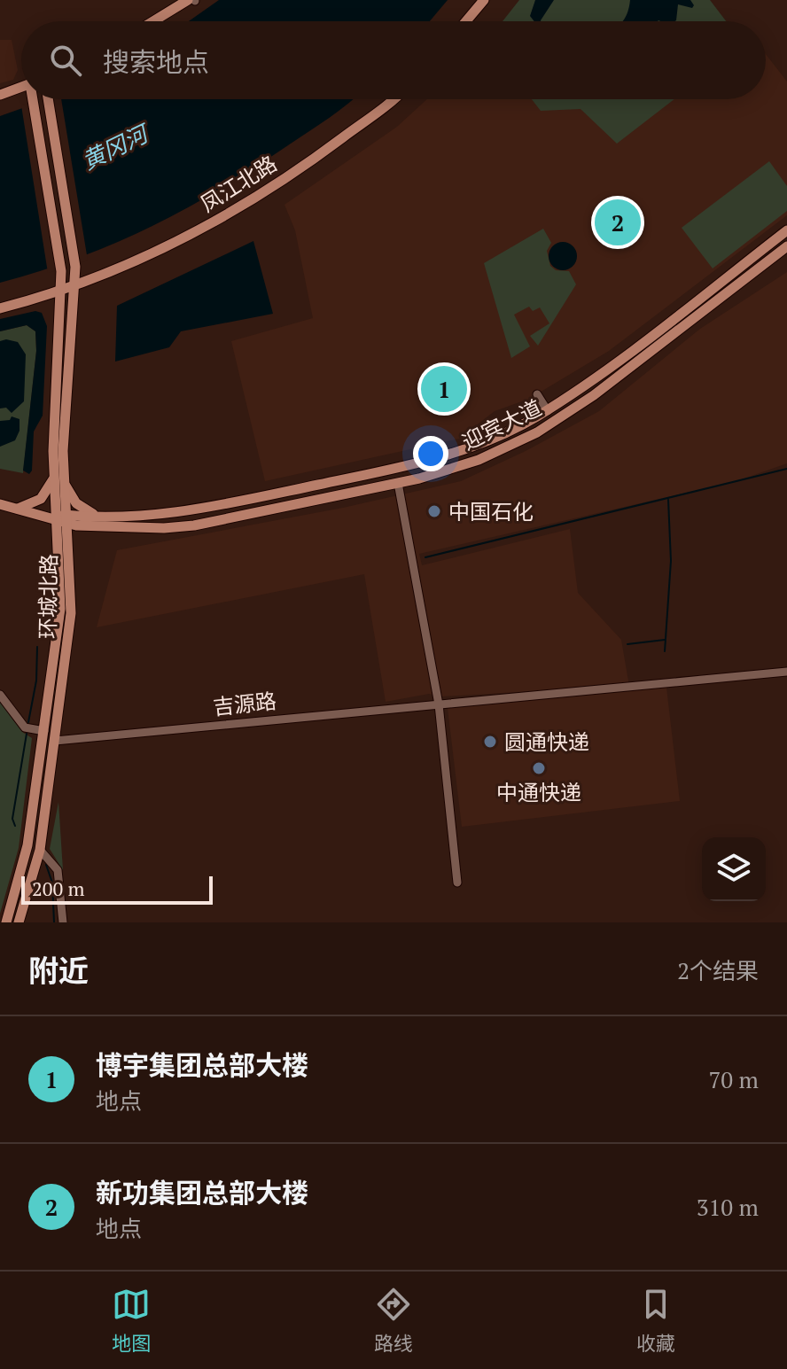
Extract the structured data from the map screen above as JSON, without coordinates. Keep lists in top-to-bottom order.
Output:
{
  "streets": {
    "main road": ["凤江北路", "迎宾大道", "环城北路"],
    "street": ["吉源路"]
  },
  "crossings": [
    ["凤江北路", "环城北路"],
    ["迎宾大道", "环城北路"],
    ["环城北路", "吉源路"]
  ],
  "water": ["黄冈河"],
  "places": ["中国石化", "圆通快递", "中通快递"],
  "scale_bar": "200 m",
  "page": {
    "search": "搜索地点",
    "pins": ["2", "1"],
    "scale": "200 m",
    "heading": ["附近", "2个结果"],
    "list": [
      {
        "mark": "1",
        "name": "博宇集团总部大楼",
        "note": "地点",
        "value": "70 m"
      },
      {
        "mark": "2",
        "name": "新功集团总部大楼",
        "note": "地点",
        "value": "310 m"
      }
    ],
    "nav": ["地图", "路线", "收藏"]
  }
}
